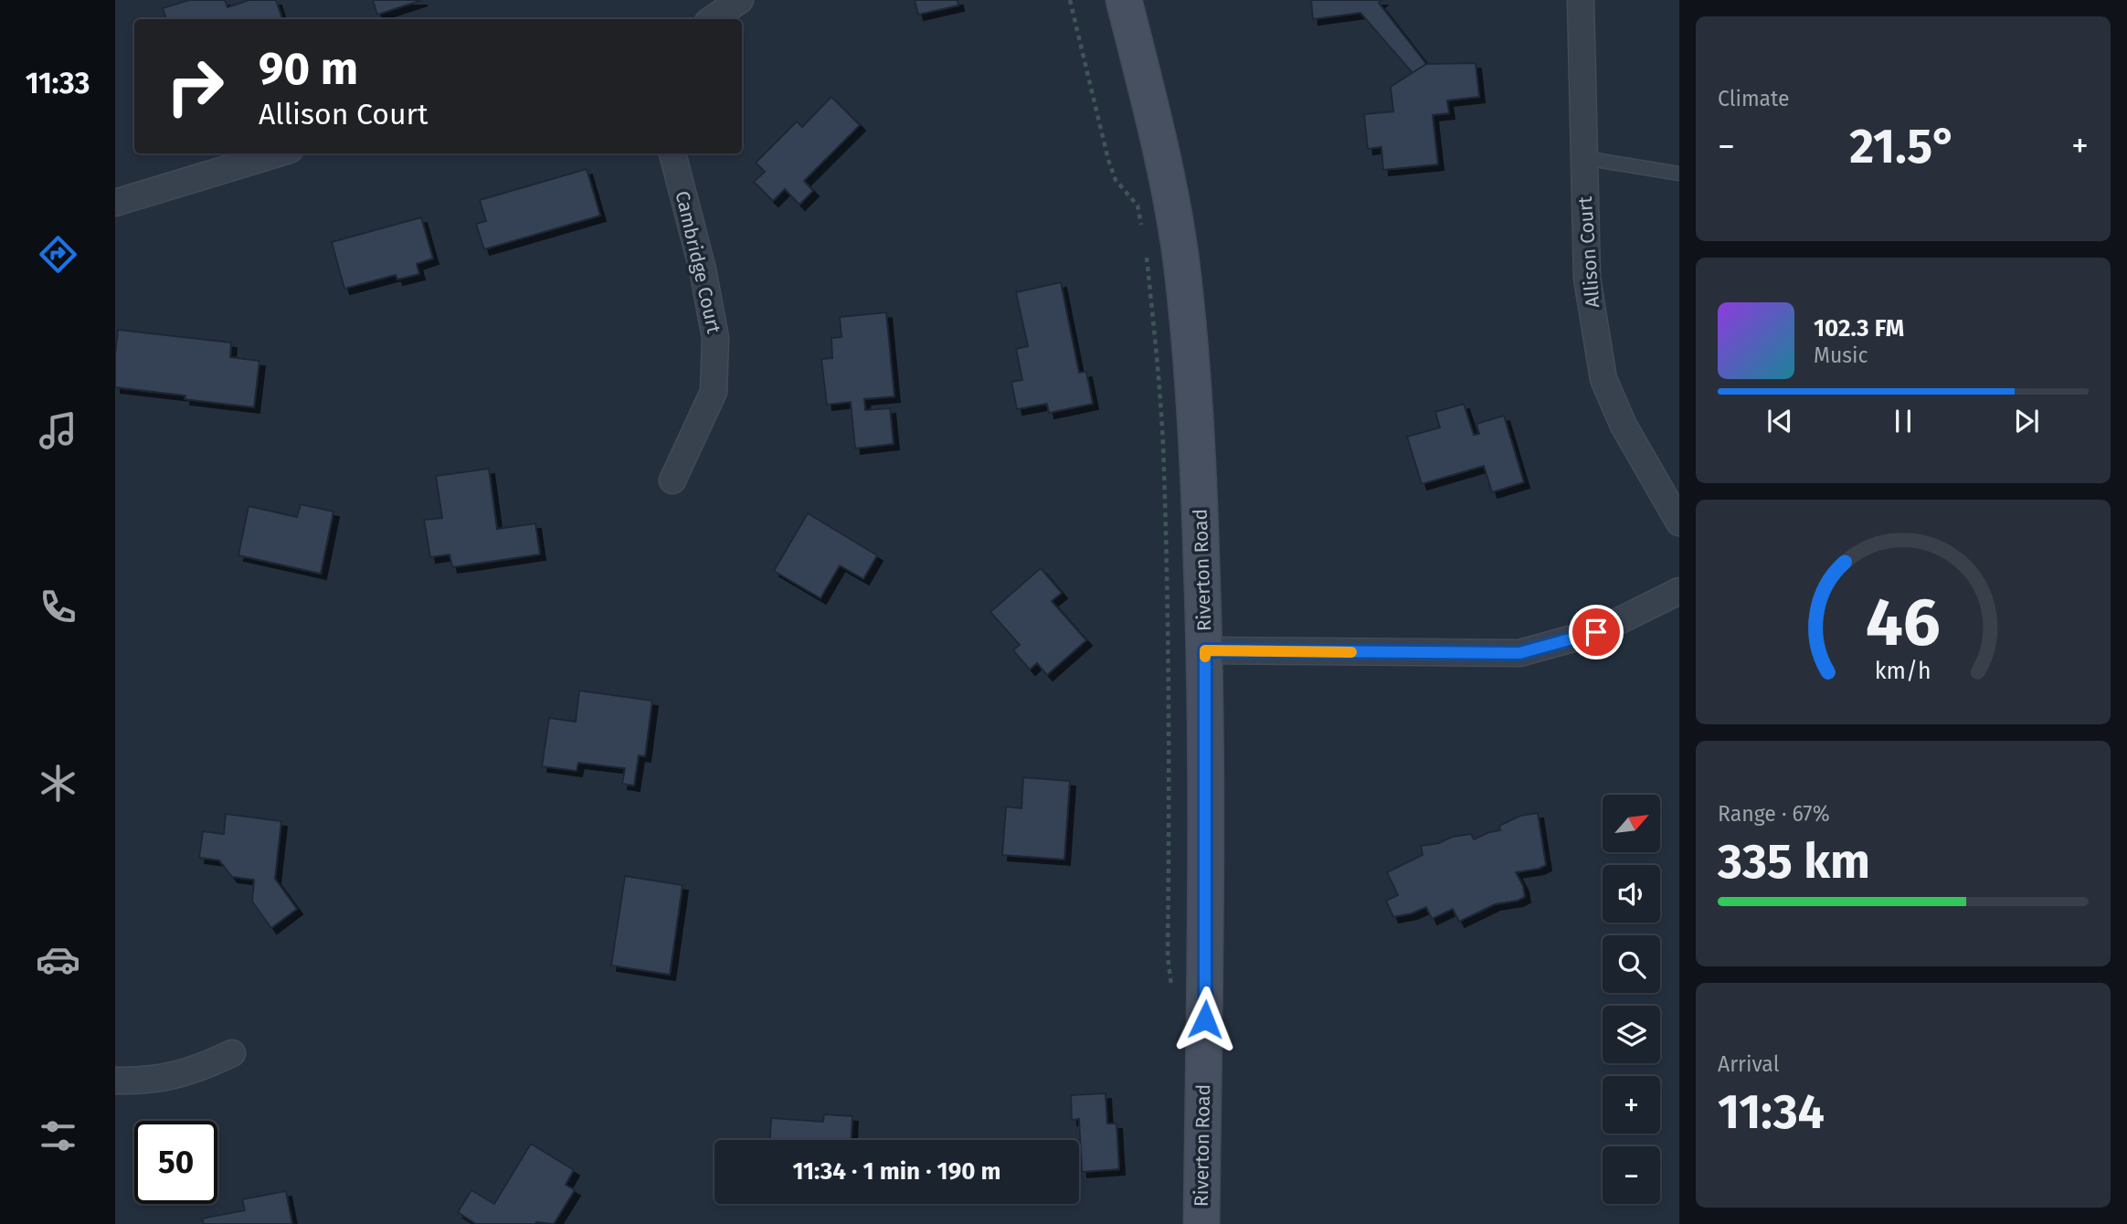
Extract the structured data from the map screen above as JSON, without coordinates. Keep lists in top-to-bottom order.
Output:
{
  "streets": {
    "main road": ["Riverton Road"],
    "street": ["Allison Court", "Cambridge Court"]
  },
  "north": "top right",
  "page": {
    "tabs": "11:33",
    "tile": [
      "Climate",
      ["Range · 67%", "335 km"],
      ["Arrival", "11:34"]
    ],
    "turn": ["90 m", "Allison Court"],
    "heat": ["−", "21.5°", "+"],
    "song": ["102.3 FM", "Music"],
    "map_buttons": ["+", "−"],
    "limit": "50",
    "trip": "11:34 · 1 min · 190 m",
    "gauge": ["46", "km/h"]
  }
}
